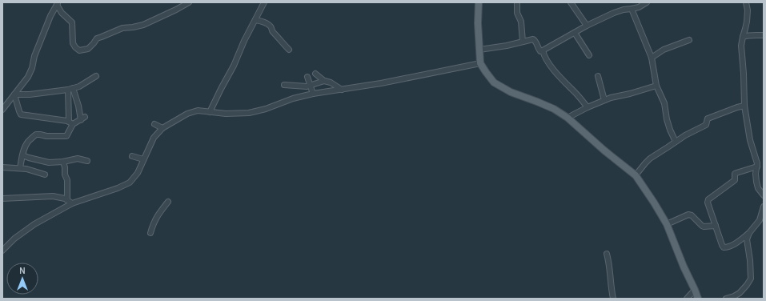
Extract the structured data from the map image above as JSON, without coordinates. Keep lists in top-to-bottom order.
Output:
{
  "north": "top"
}
